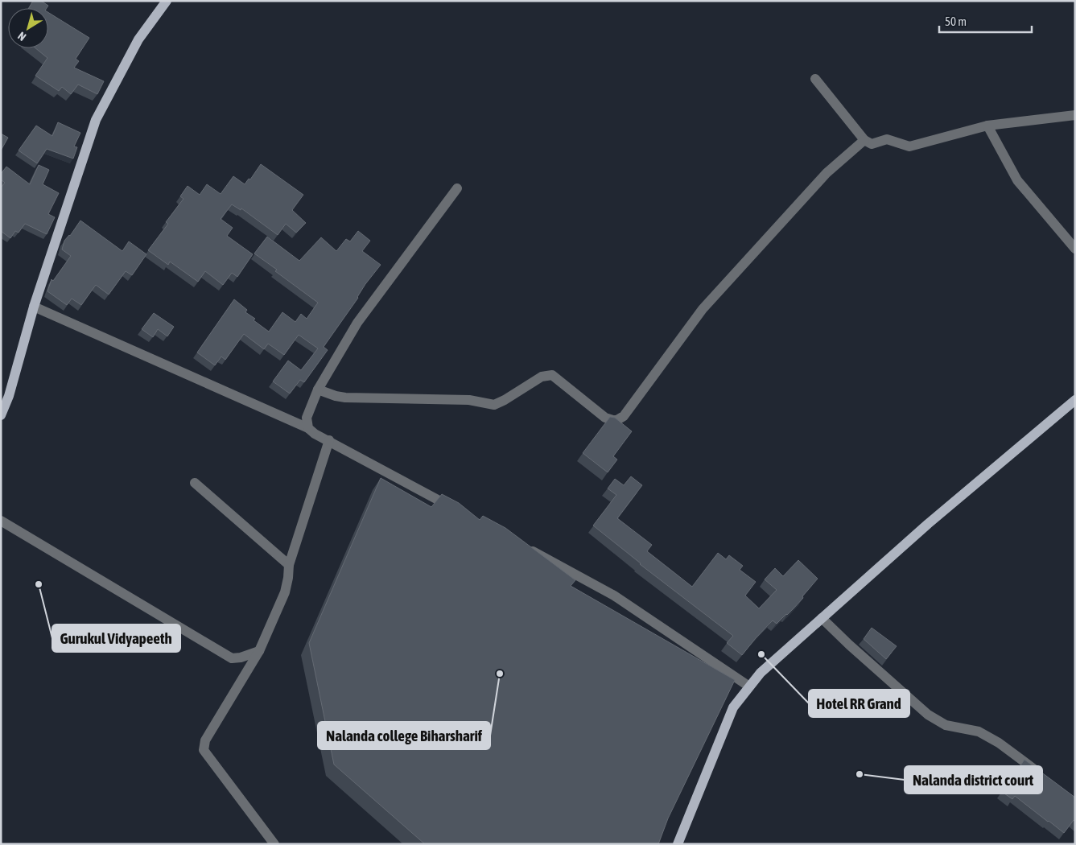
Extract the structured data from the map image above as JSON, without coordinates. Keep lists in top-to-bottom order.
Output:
{
  "places": [
    "Gurukul Vidyapeeth",
    "Hotel RR Grand",
    "Nalanda college Biharsharif",
    "Nalanda district court"
  ],
  "scale_bar": "50 m",
  "north": "bottom left"
}
